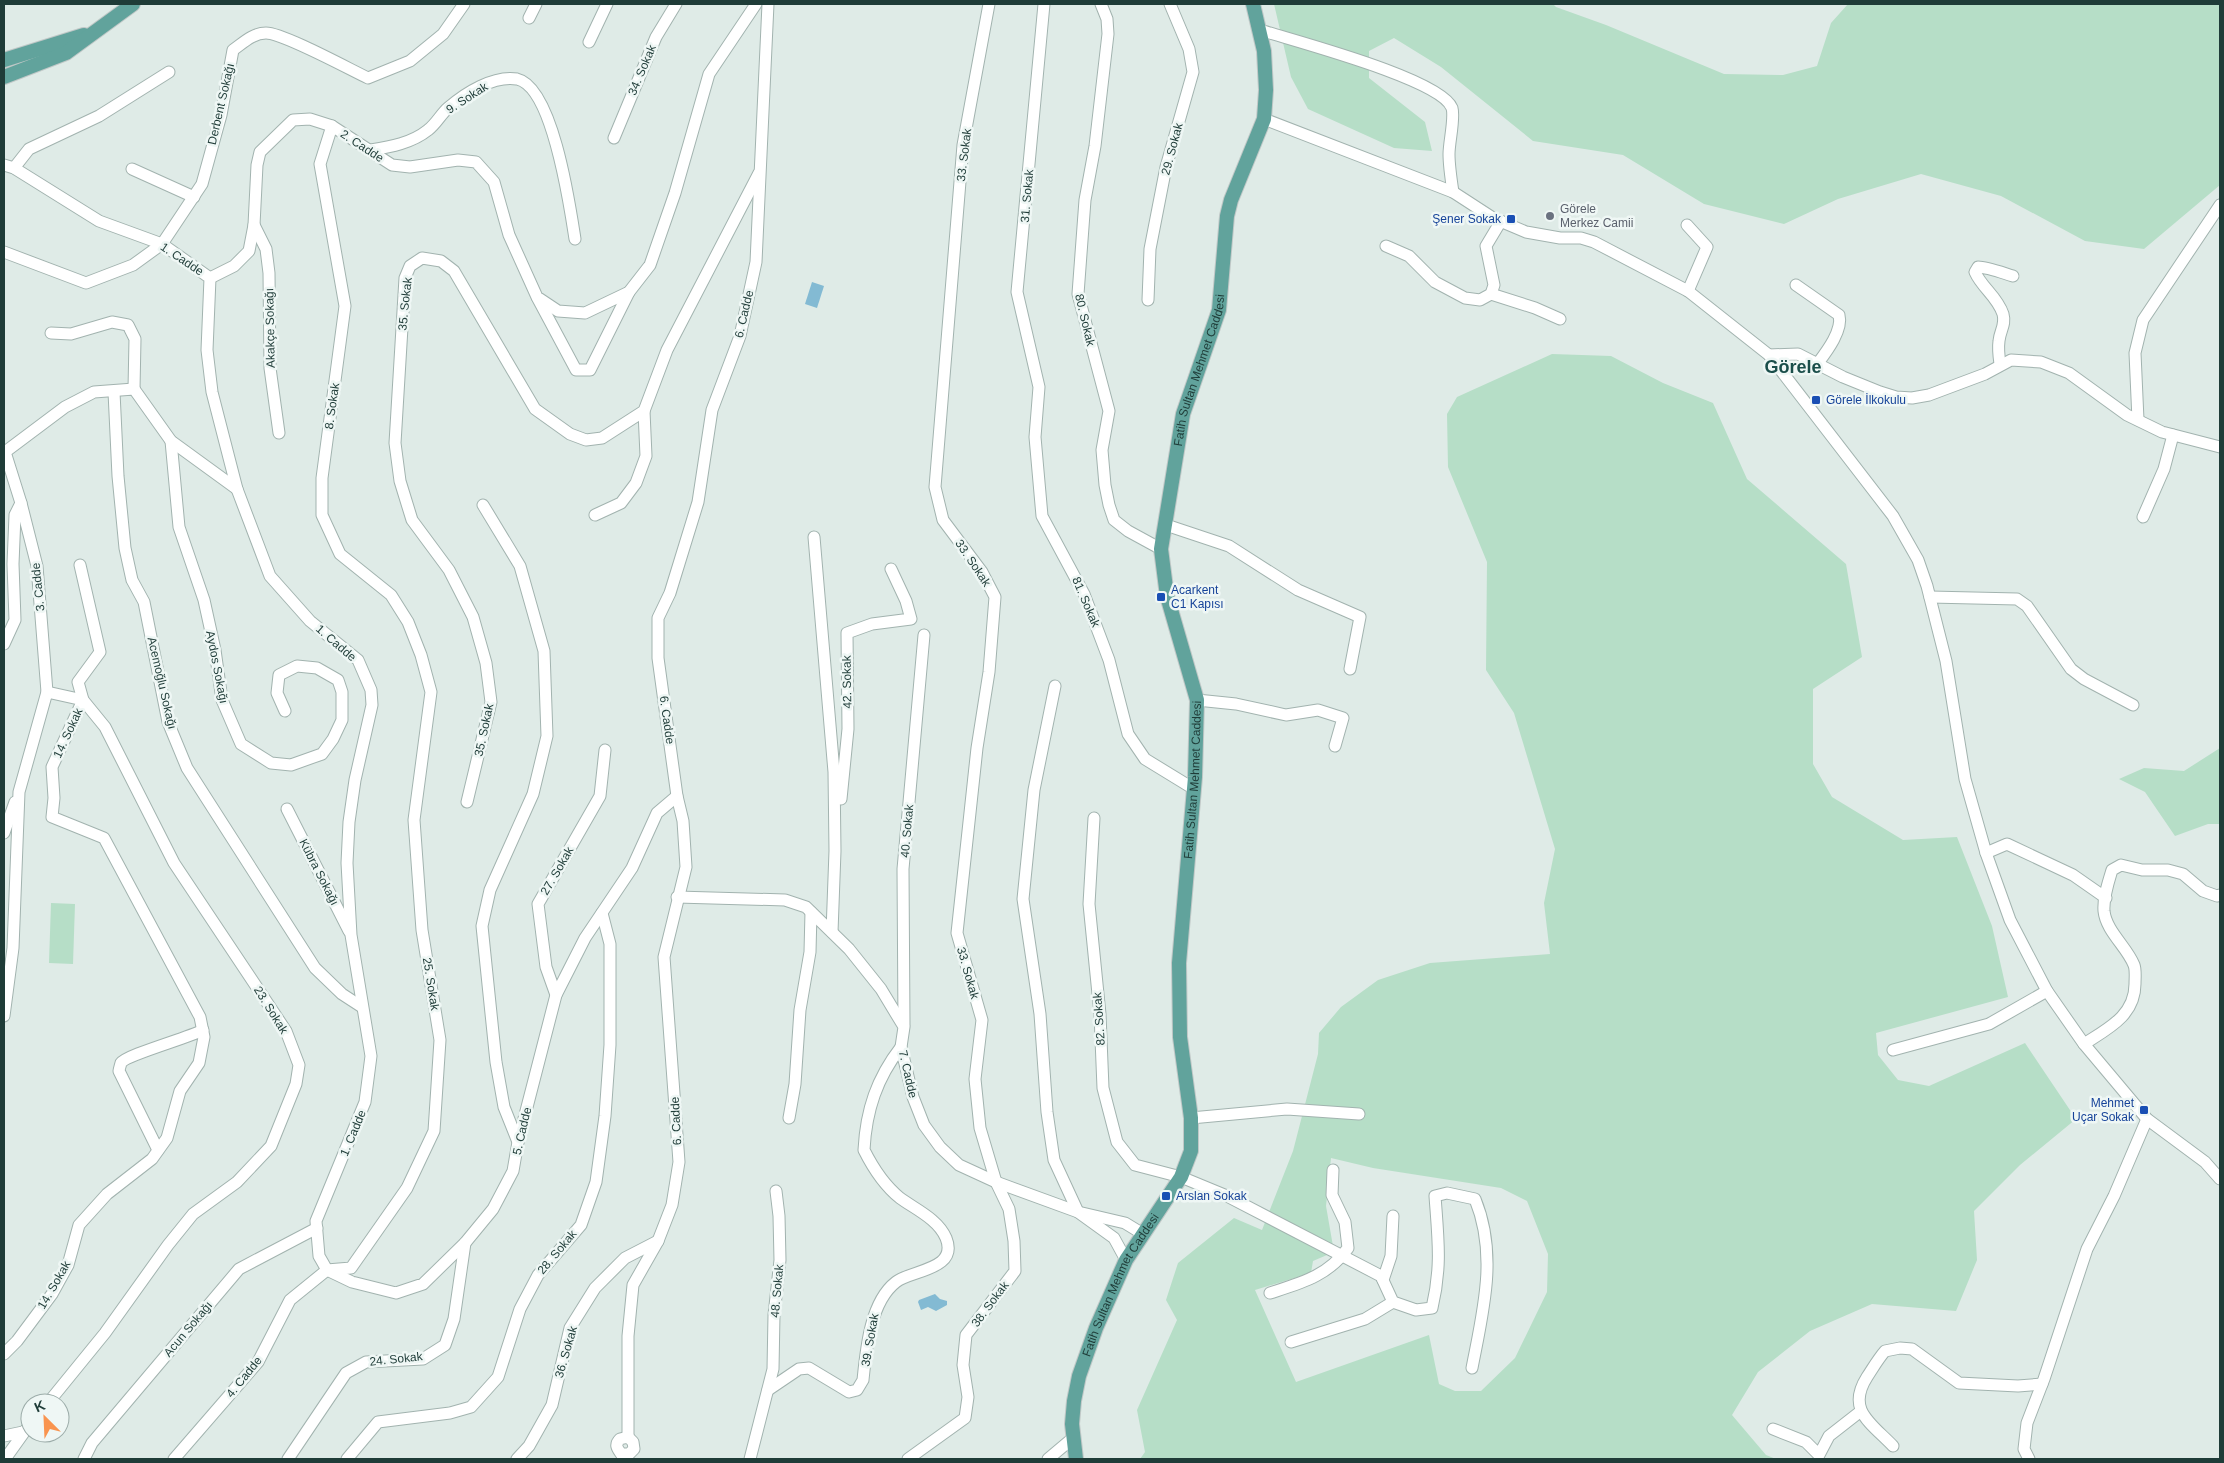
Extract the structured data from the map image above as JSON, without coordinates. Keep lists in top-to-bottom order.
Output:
{
  "streets": {
    "main road": ["Fatih Sultan Mehmet Caddesi"],
    "street": [
      "34. Sokak",
      "9. Sokak",
      "Derbent Sokağı",
      "2. Cadde",
      "29. Sokak",
      "33. Sokak",
      "31. Sokak",
      "1. Cadde",
      "35. Sokak",
      "6. Cadde",
      "80. Sokak",
      "Akakçe Sokağı",
      "8. Sokak",
      "3. Cadde",
      "81. Sokak",
      "Aydos Sokağı",
      "42. Sokak",
      "Acemoğlu Sokağı",
      "14. Sokak",
      "40. Sokak",
      "27. Sokak",
      "Kübra Sokağı",
      "25. Sokak",
      "23. Sokak",
      "82. Sokak",
      "7. Cadde",
      "5. Cadde",
      "28. Sokak",
      "48. Sokak",
      "38. Sokak",
      "Acun Sokağı",
      "39. Sokak",
      "36. Sokak",
      "24. Sokak",
      "4. Cadde"
    ]
  },
  "crossings": [
    ["9. Sokak", "2. Cadde"],
    ["Derbent Sokağı", "1. Cadde"],
    ["2. Cadde", "1. Cadde"],
    ["2. Cadde", "Akakçe Sokağı"],
    ["2. Cadde", "8. Sokak"],
    ["33. Sokak", "7. Cadde"],
    ["33. Sokak", "38. Sokak"],
    ["31. Sokak", "81. Sokak"],
    ["1. Cadde", "Acemoğlu Sokağı"],
    ["1. Cadde", "Kübra Sokağı"],
    ["1. Cadde", "25. Sokak"],
    ["1. Cadde", "5. Cadde"],
    ["1. Cadde", "Acun Sokağı"],
    ["1. Cadde", "4. Cadde"],
    ["6. Cadde", "5. Cadde"],
    ["6. Cadde", "36. Sokak"],
    ["80. Sokak", "Fatih Sultan Mehmet Caddesi"],
    ["Fatih Sultan Mehmet Caddesi", "81. Sokak"],
    ["Fatih Sultan Mehmet Caddesi", "82. Sokak"],
    ["Fatih Sultan Mehmet Caddesi", "7. Cadde"],
    ["8. Sokak", "25. Sokak"],
    ["3. Cadde", "Acemoğlu Sokağı"],
    ["14. Sokak", "23. Sokak"],
    ["40. Sokak", "7. Cadde"],
    ["27. Sokak", "5. Cadde"],
    ["25. Sokak", "5. Cadde"],
    ["25. Sokak", "4. Cadde"],
    ["7. Cadde", "38. Sokak"],
    ["7. Cadde", "39. Sokak"],
    ["5. Cadde", "28. Sokak"],
    ["5. Cadde", "24. Sokak"],
    ["5. Cadde", "4. Cadde"],
    ["48. Sokak", "39. Sokak"]
  ],
  "districts": ["Görele"],
  "places": {
    "other": ["Görele Merkez Camii"],
    "transit": [
      "Şener Sokak",
      "Görele İlkokulu",
      "Acarkent C1 Kapısı",
      "Mehmet Uçar Sokak",
      "Arslan Sokak"
    ]
  },
  "north": "top left"
}
